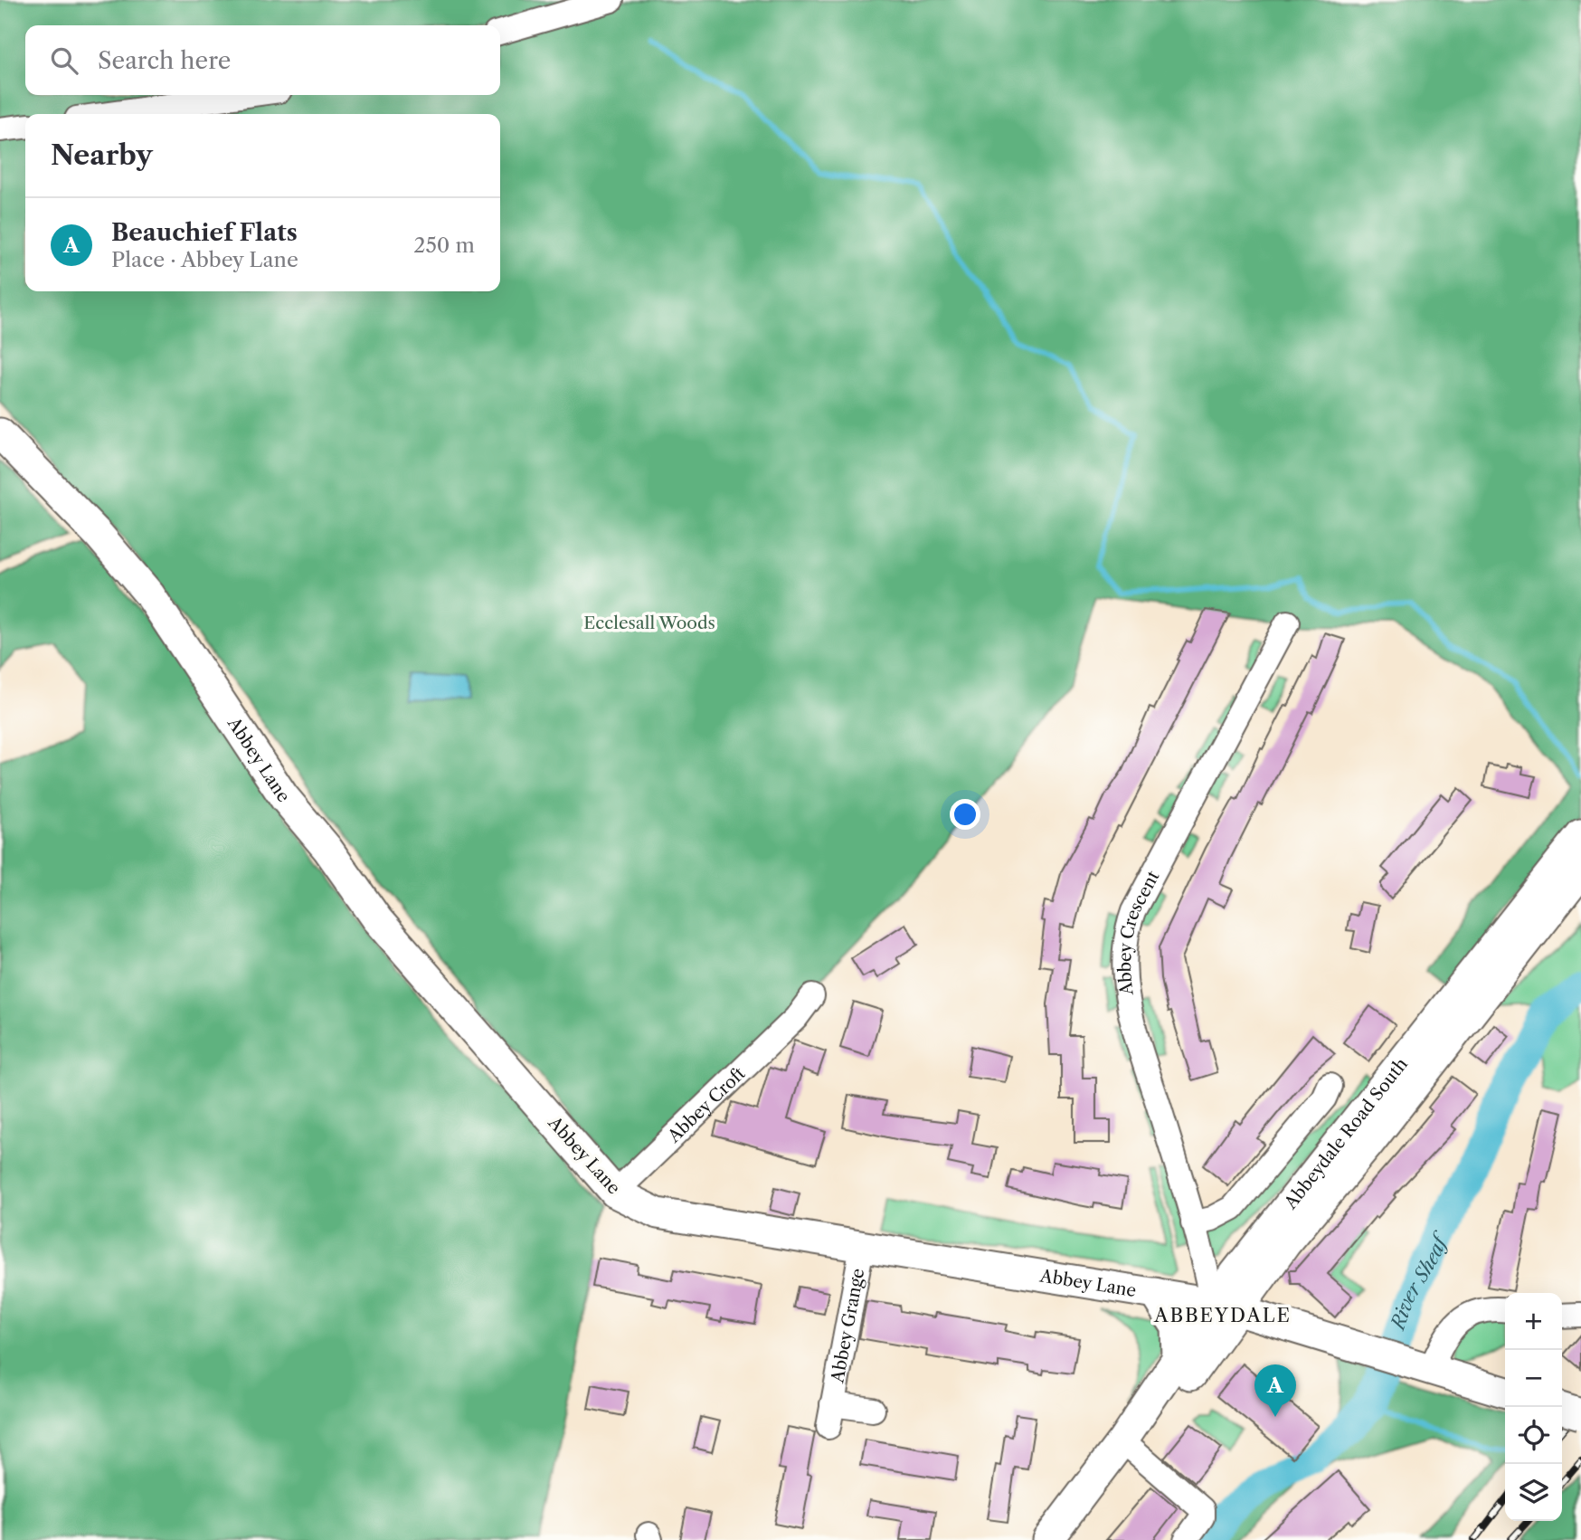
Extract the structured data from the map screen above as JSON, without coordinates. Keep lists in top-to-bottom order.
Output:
{
  "streets": {
    "main road": ["Abbey Lane", "Abbeydale Road South"],
    "street": ["Abbey Crescent", "Abbey Croft", "Abbey Grange"]
  },
  "crossings": [
    ["Abbey Lane", "Abbey Crescent"],
    ["Abbey Lane", "Abbey Croft"],
    ["Abbey Lane", "Abbeydale Road South"],
    ["Abbey Lane", "Abbey Grange"],
    ["Abbey Crescent", "Abbeydale Road South"]
  ],
  "districts": ["ABBEYDALE"],
  "water": ["River Sheaf"],
  "parks": ["Ecclesall Woods"],
  "page": {
    "search": "Search here",
    "heading": "Nearby",
    "list": [
      {
        "mark": "A",
        "name": "Beauchief Flats",
        "note": "Place · Abbey Lane",
        "value": "250 m"
      }
    ],
    "map_buttons": ["+", "−"],
    "pins": "A"
  }
}
